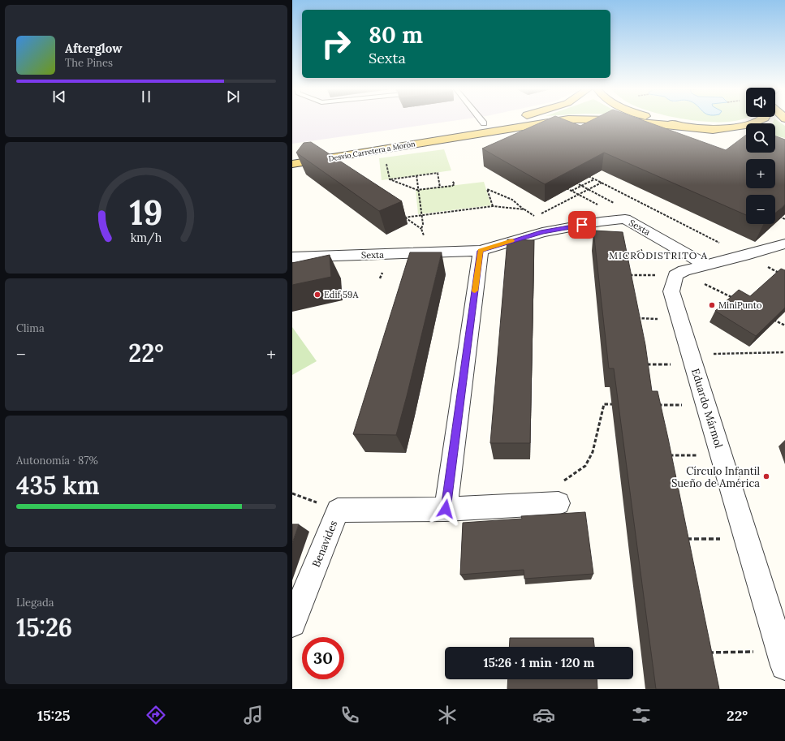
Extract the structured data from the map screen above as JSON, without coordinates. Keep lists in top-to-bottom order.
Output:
{
  "streets": {
    "main road": ["Desvio Carretera a Morón"],
    "street": ["Sexta", "Eduardo Mármol", "Benavides"]
  },
  "districts": ["MICRODISTRITO A"],
  "places": ["Edif 59A", "MiniPunto", "Círculo Infantil Sueño de América"],
  "page": {
    "turn": ["80 m", "Sexta"],
    "song": ["Afterglow", "The Pines"],
    "map_buttons": ["+", "−"],
    "tile": [
      "Clima",
      ["Autonomía · 87%", "435 km"],
      ["Llegada", "15:26"]
    ],
    "heat": ["−", "22°", "+"],
    "limit": "30",
    "trip": "15:26 · 1 min · 120 m",
    "tabs": ["15:25", "22°"],
    "gauge": ["19", "km/h"]
  }
}
